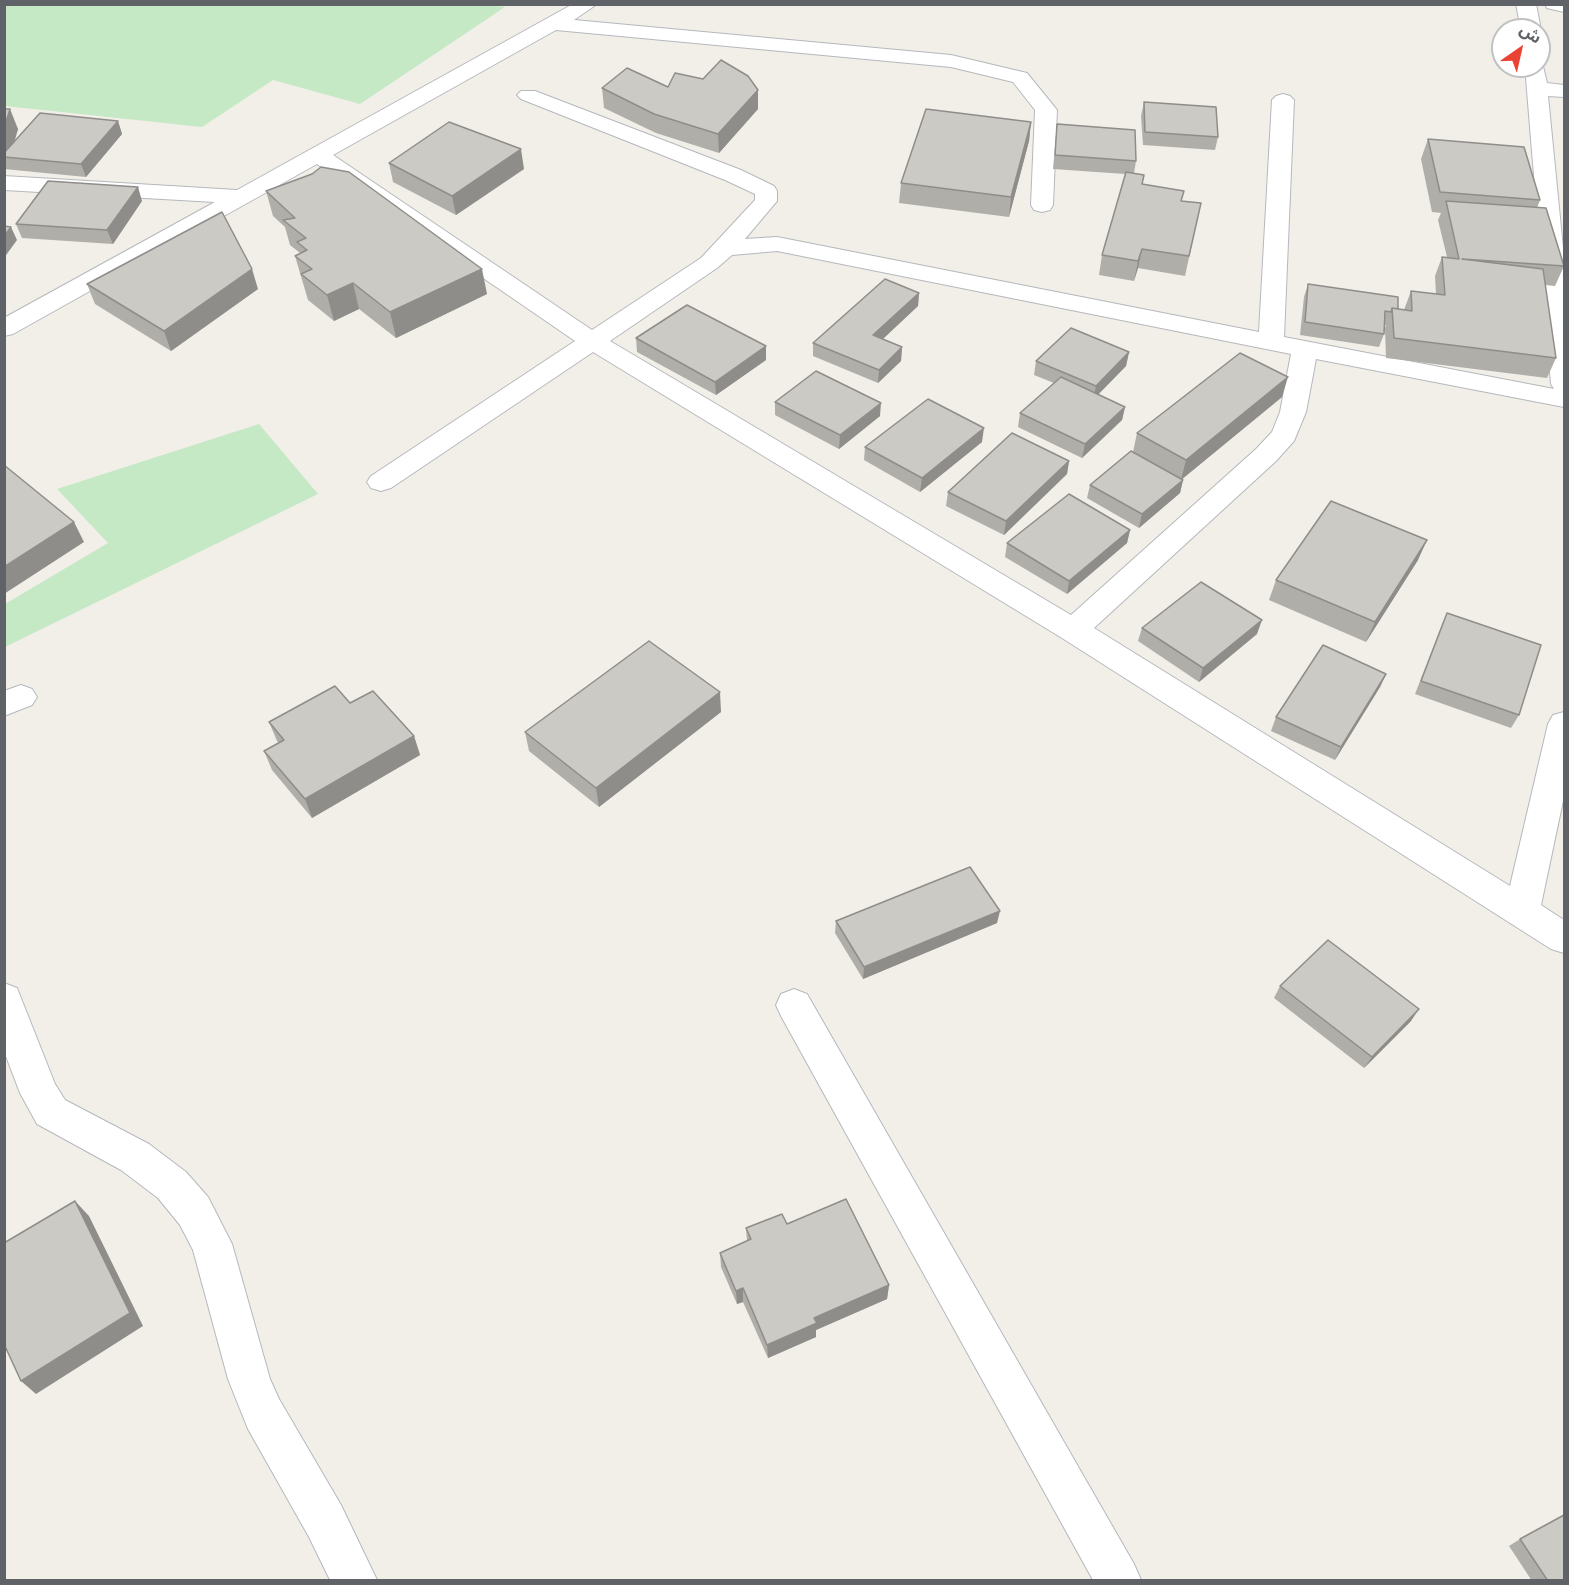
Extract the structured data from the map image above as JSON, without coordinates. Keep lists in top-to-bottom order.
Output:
{
  "north": "top right"
}
